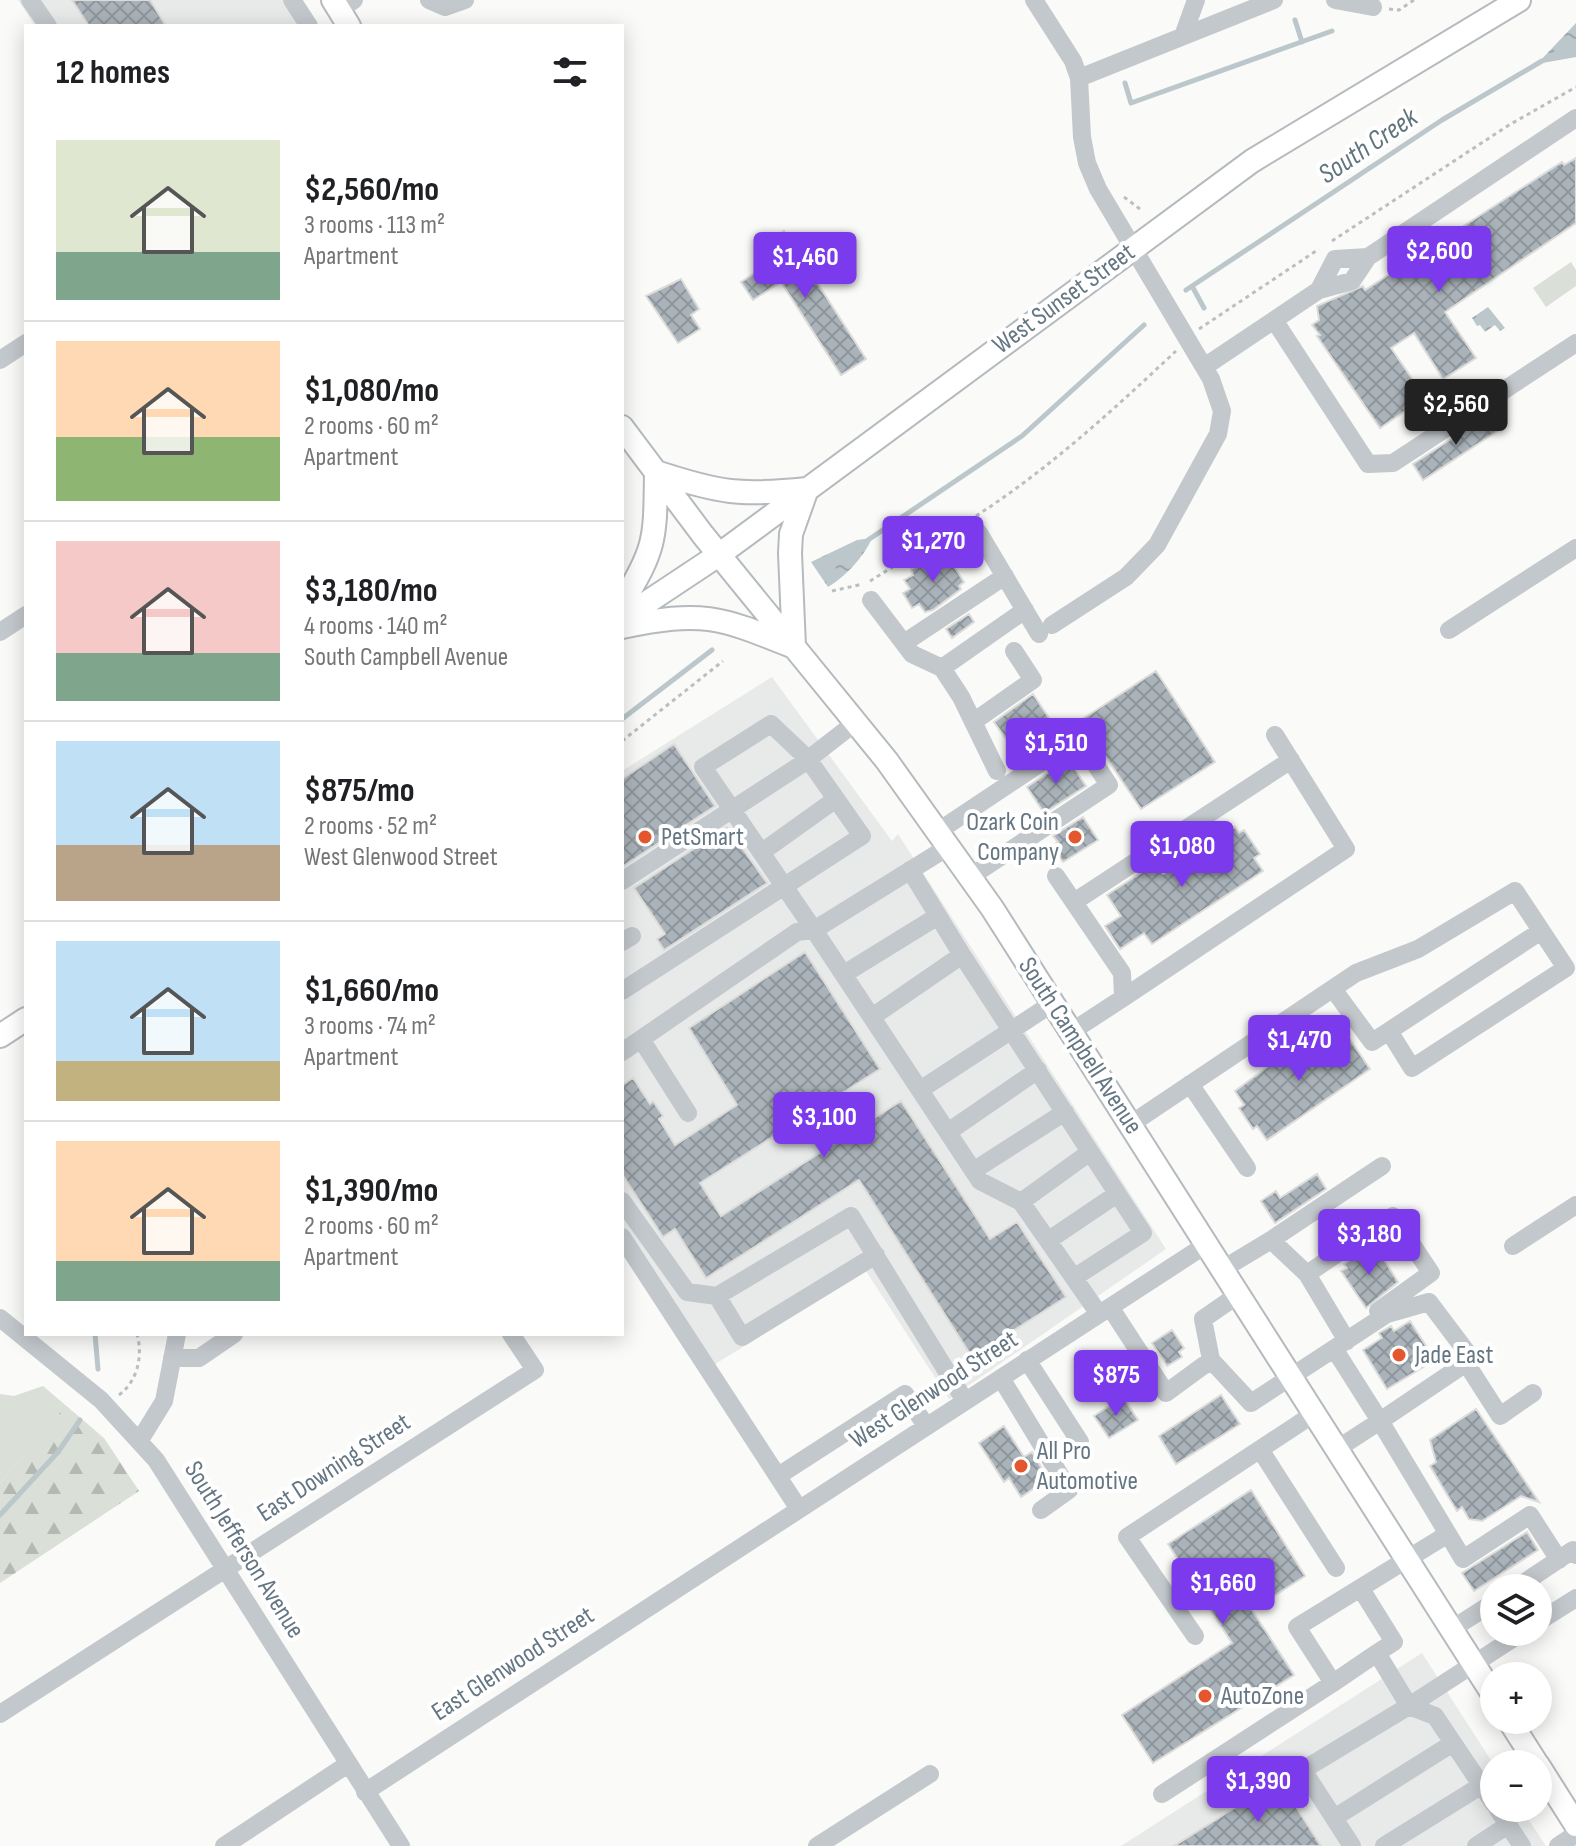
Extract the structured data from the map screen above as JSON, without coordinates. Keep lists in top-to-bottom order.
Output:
{
  "streets": {
    "main road": ["West Sunset Street", "South Campbell Avenue"],
    "street": [
      "West Glenwood Street",
      "East Downing Street",
      "South Jefferson Avenue",
      "East Glenwood Street"
    ]
  },
  "crossings": [
    ["West Sunset Street", "South Campbell Avenue"],
    ["South Campbell Avenue", "West Glenwood Street"],
    ["West Glenwood Street", "East Glenwood Street"],
    ["East Downing Street", "South Jefferson Avenue"],
    ["South Jefferson Avenue", "East Glenwood Street"]
  ],
  "water": ["South Creek"],
  "places": [
    "PetSmart",
    "Ozark Coin Company",
    "Jade East",
    "All Pro Automotive",
    "AutoZone"
  ],
  "page": {
    "heading": "12 homes",
    "list": [
      {
        "name": "$2,560/mo",
        "note": "3 rooms · 113 m² · Apartment"
      },
      {
        "name": "$1,080/mo",
        "note": "2 rooms · 60 m² · Apartment"
      },
      {
        "name": "$3,180/mo",
        "note": "4 rooms · 140 m² · South Campbell Avenue"
      },
      {
        "name": "$875/mo",
        "note": "2 rooms · 52 m² · West Glenwood Street"
      },
      {
        "name": "$1,660/mo",
        "note": "3 rooms · 74 m² · Apartment"
      },
      {
        "name": "$1,390/mo",
        "note": "2 rooms · 60 m² · Apartment"
      }
    ],
    "price": [
      "$2,600",
      "$1,460",
      "$2,560",
      "$1,270",
      "$1,510",
      "$1,080",
      "$1,470",
      "$3,100",
      "$3,180",
      "$875",
      "$1,660",
      "$1,390"
    ],
    "map_buttons": ["+", "−"]
  }
}
